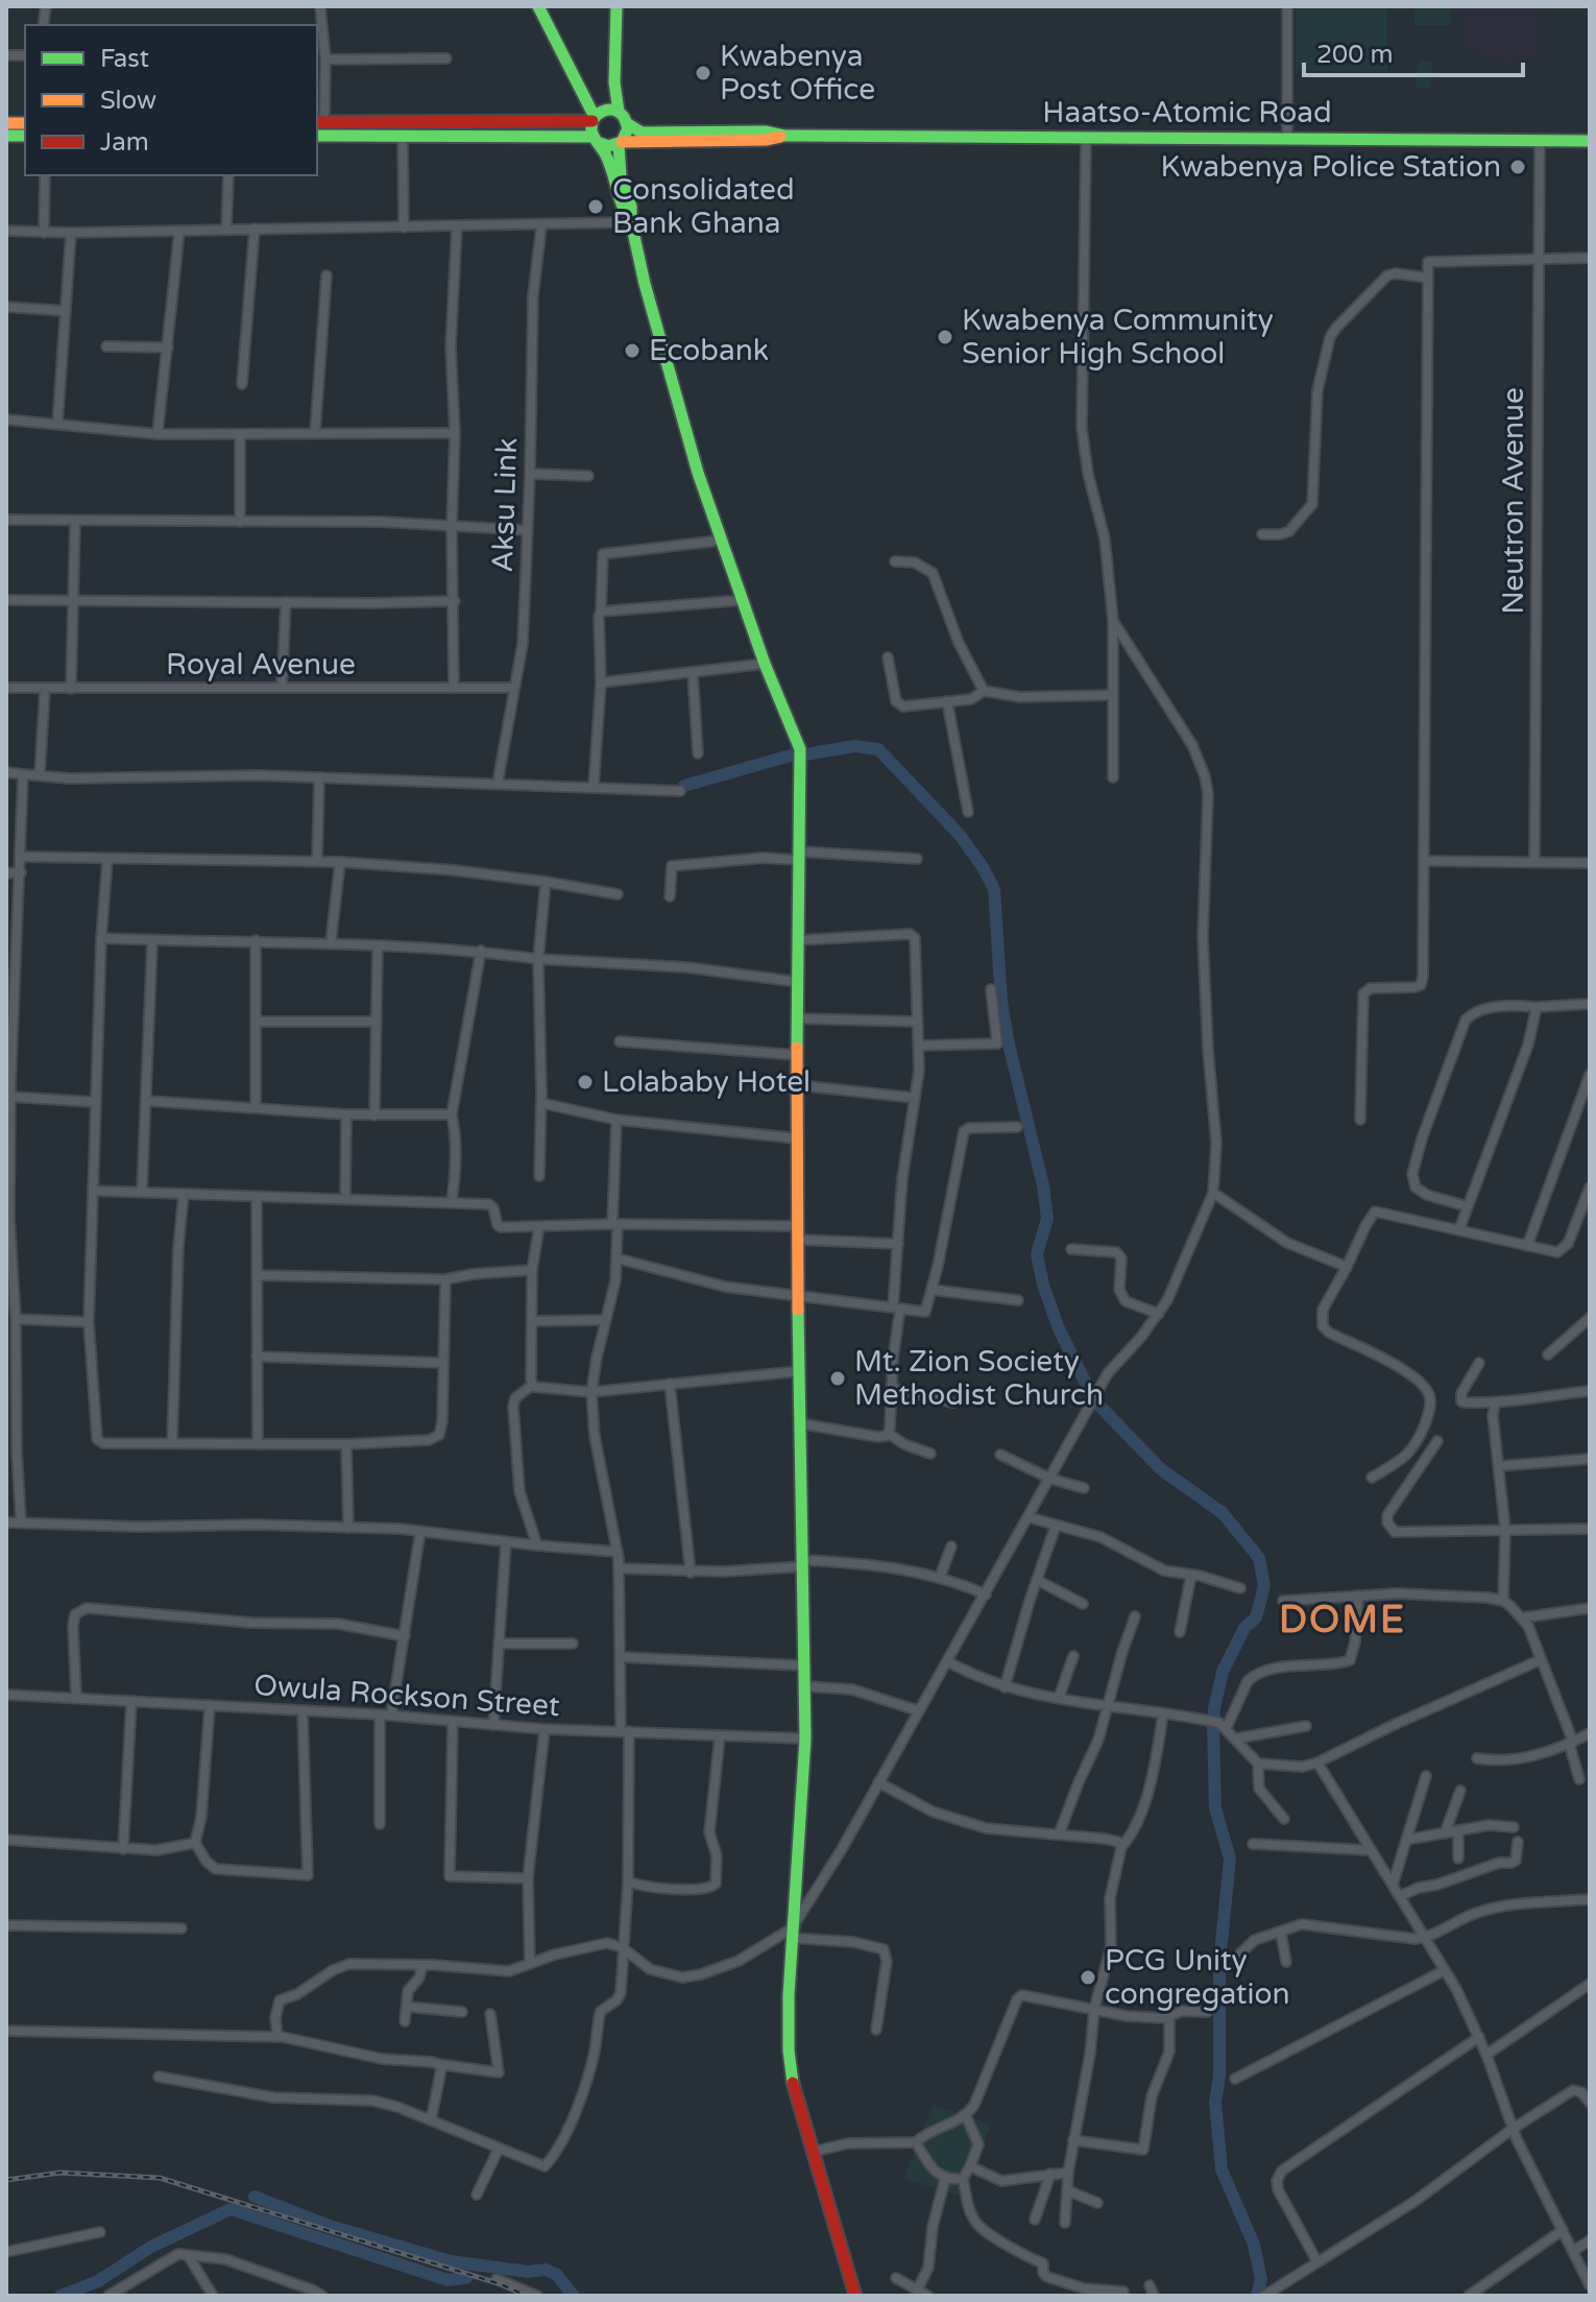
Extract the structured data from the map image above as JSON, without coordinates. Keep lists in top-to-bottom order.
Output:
{
  "streets": {
    "main road": ["Haatso-Atomic Road"],
    "street": [
      "Neutron Avenue",
      "Aksu Link",
      "Royal Avenue",
      "Owula Rockson Street"
    ]
  },
  "crossings": [
    ["Haatso-Atomic Road", "Neutron Avenue"],
    ["Aksu Link", "Royal Avenue"]
  ],
  "districts": ["DOME"],
  "places": [
    "Kwabenya Post Office",
    "Kwabenya Police Station",
    "Consolidated Bank Ghana",
    "Kwabenya Community Senior High School",
    "Ecobank",
    "Lolababy Hotel",
    "Mt. Zion Society Methodist Church",
    "PCG Unity congregation"
  ],
  "legend": ["Fast", "Slow", "Jam"],
  "scale_bar": "200 m"
}
